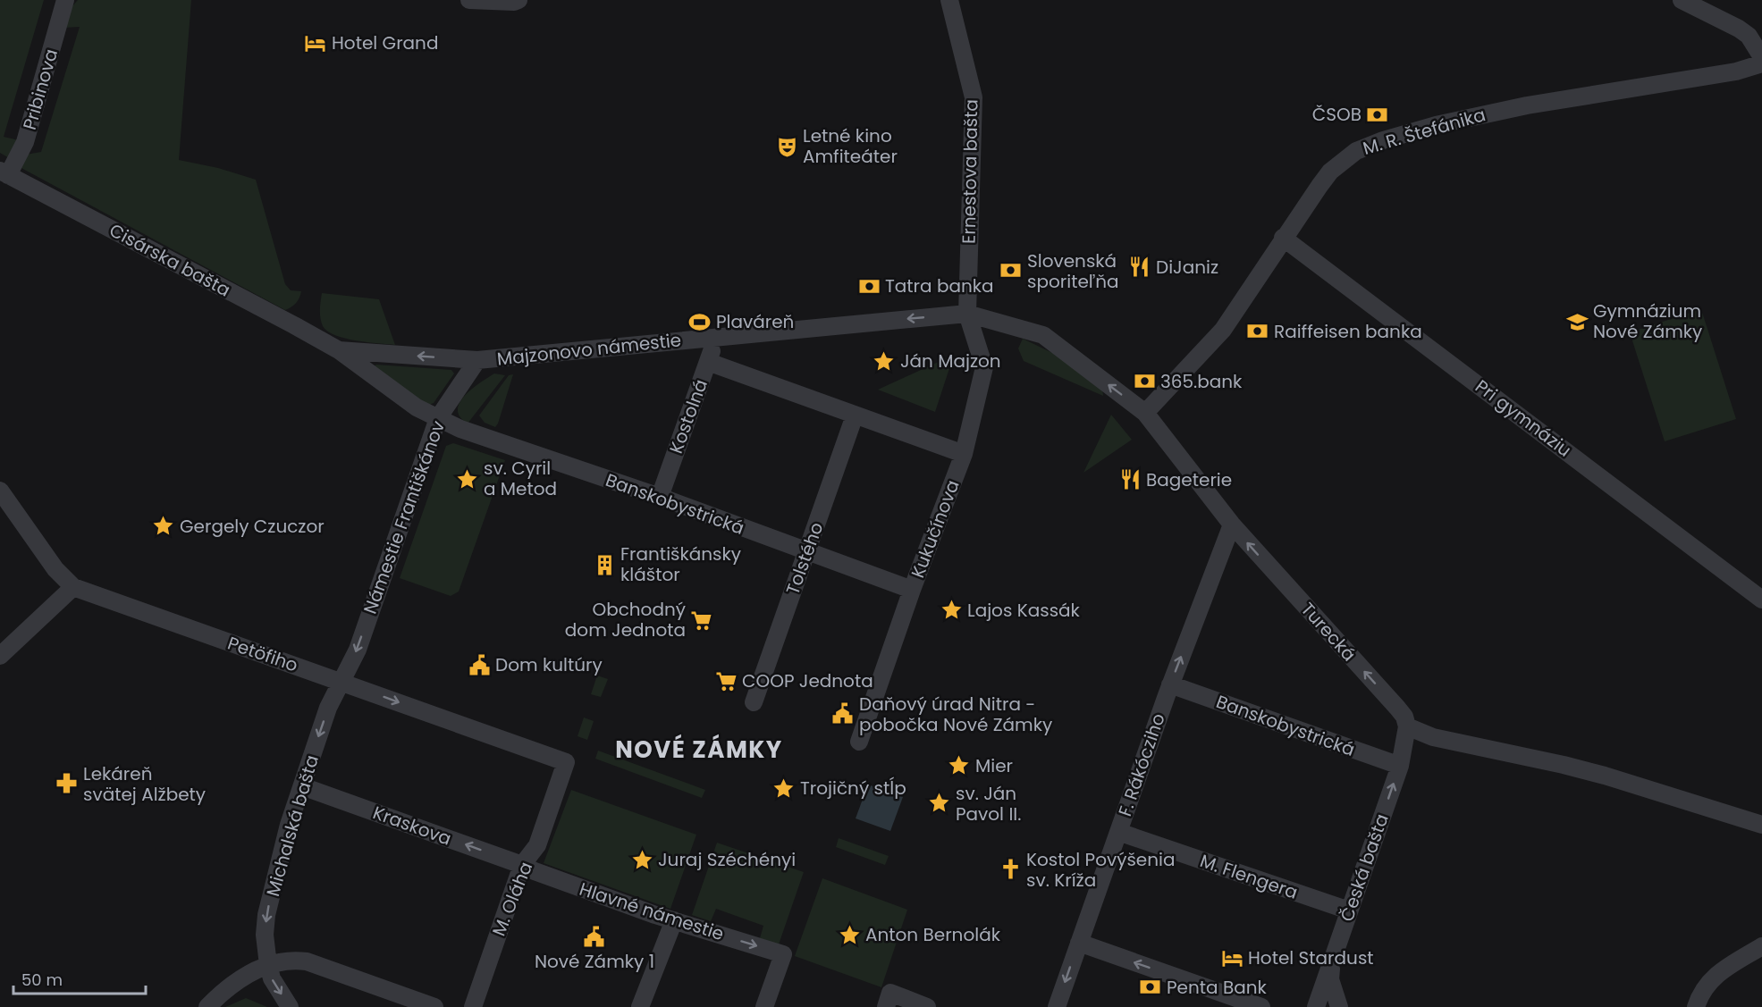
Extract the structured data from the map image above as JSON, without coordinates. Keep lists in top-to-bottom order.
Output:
{
  "streets": {
    "street": [
      "Pribinova",
      "M. R. Štefánika",
      "Ernestova bašta",
      "Cisárska bašta",
      "Majzonovo námestie",
      "Kostolná",
      "Pri gymnáziu",
      "Banskobystrická",
      "Námestie Františkánov",
      "Kukučínova",
      "Tolstého",
      "Turecká",
      "Petöfiho",
      "F. Rákócziho",
      "Michalská bašta",
      "Kraskova",
      "Česká bašta",
      "M. Flengera",
      "M. Oláha",
      "Hlavné námestie"
    ]
  },
  "crossings": [
    ["Pribinova", "Cisárska bašta"],
    ["M. R. Štefánika", "Pri gymnáziu"],
    ["M. R. Štefánika", "Turecká"],
    ["Ernestova bašta", "Majzonovo námestie"],
    ["Ernestova bašta", "Kukučínova"],
    ["Ernestova bašta", "Turecká"],
    ["Cisárska bašta", "Majzonovo námestie"],
    ["Cisárska bašta", "Banskobystrická"],
    ["Cisárska bašta", "Námestie Františkánov"],
    ["Majzonovo námestie", "Kostolná"],
    ["Majzonovo námestie", "Námestie Františkánov"],
    ["Majzonovo námestie", "Kukučínova"],
    ["Majzonovo námestie", "Turecká"],
    ["Kostolná", "Banskobystrická"],
    ["Banskobystrická", "Námestie Františkánov"],
    ["Banskobystrická", "Kukučínova"],
    ["Banskobystrická", "Tolstého"],
    ["Banskobystrická", "F. Rákócziho"],
    ["Banskobystrická", "Česká bašta"],
    ["Námestie Františkánov", "Petöfiho"],
    ["Námestie Františkánov", "Michalská bašta"],
    ["Kukučínova", "Turecká"],
    ["Turecká", "F. Rákócziho"],
    ["Turecká", "Česká bašta"],
    ["Petöfiho", "Michalská bašta"],
    ["Petöfiho", "M. Oláha"],
    ["F. Rákócziho", "M. Flengera"],
    ["Michalská bašta", "Kraskova"],
    ["Kraskova", "M. Oláha"],
    ["Kraskova", "Hlavné námestie"],
    ["Česká bašta", "M. Flengera"],
    ["M. Oláha", "Hlavné námestie"]
  ],
  "one_way": [
    "Námestie Františkánov",
    "Turecká",
    "Petöfiho",
    "Michalská bašta",
    "Kraskova",
    "Česká bašta"
  ],
  "districts": ["NOVÉ ZÁMKY"],
  "places": {
    "hotel": ["Hotel Grand", "Hotel Stardust"],
    "bank": [
      "ČSOB",
      "Slovenská sporiteľňa",
      "Tatra banka",
      "Raiffeisen banka",
      "365.bank",
      "Penta Bank"
    ],
    "theatre": ["Letné kino Amfiteáter"],
    "restaurant": ["DiJaniz", "Bageterie"],
    "sports": ["Plaváreň"],
    "school or university": ["Gymnázium Nové Zámky"],
    "place": [
      "Ján Majzon",
      "sv. Cyril a Metod",
      "Gergely Czuczor",
      "Lajos Kassák",
      "Mier",
      "Trojičný stĺp",
      "sv. Ján Pavol II.",
      "Juraj Széchényi",
      "Anton Bernolák"
    ],
    "building": ["Františkánsky kláštor"],
    "supermarket": ["Obchodný dom Jednota", "COOP Jednota"],
    "public building": ["Dom kultúry", "Daňový úrad Nitra - pobočka Nové Zámky", "Nové Zámky 1"],
    "pharmacy": ["Lekáreň svätej Alžbety"],
    "church": ["Kostol Povýšenia sv. Kríža"]
  },
  "scale_bar": "50 m"
}
